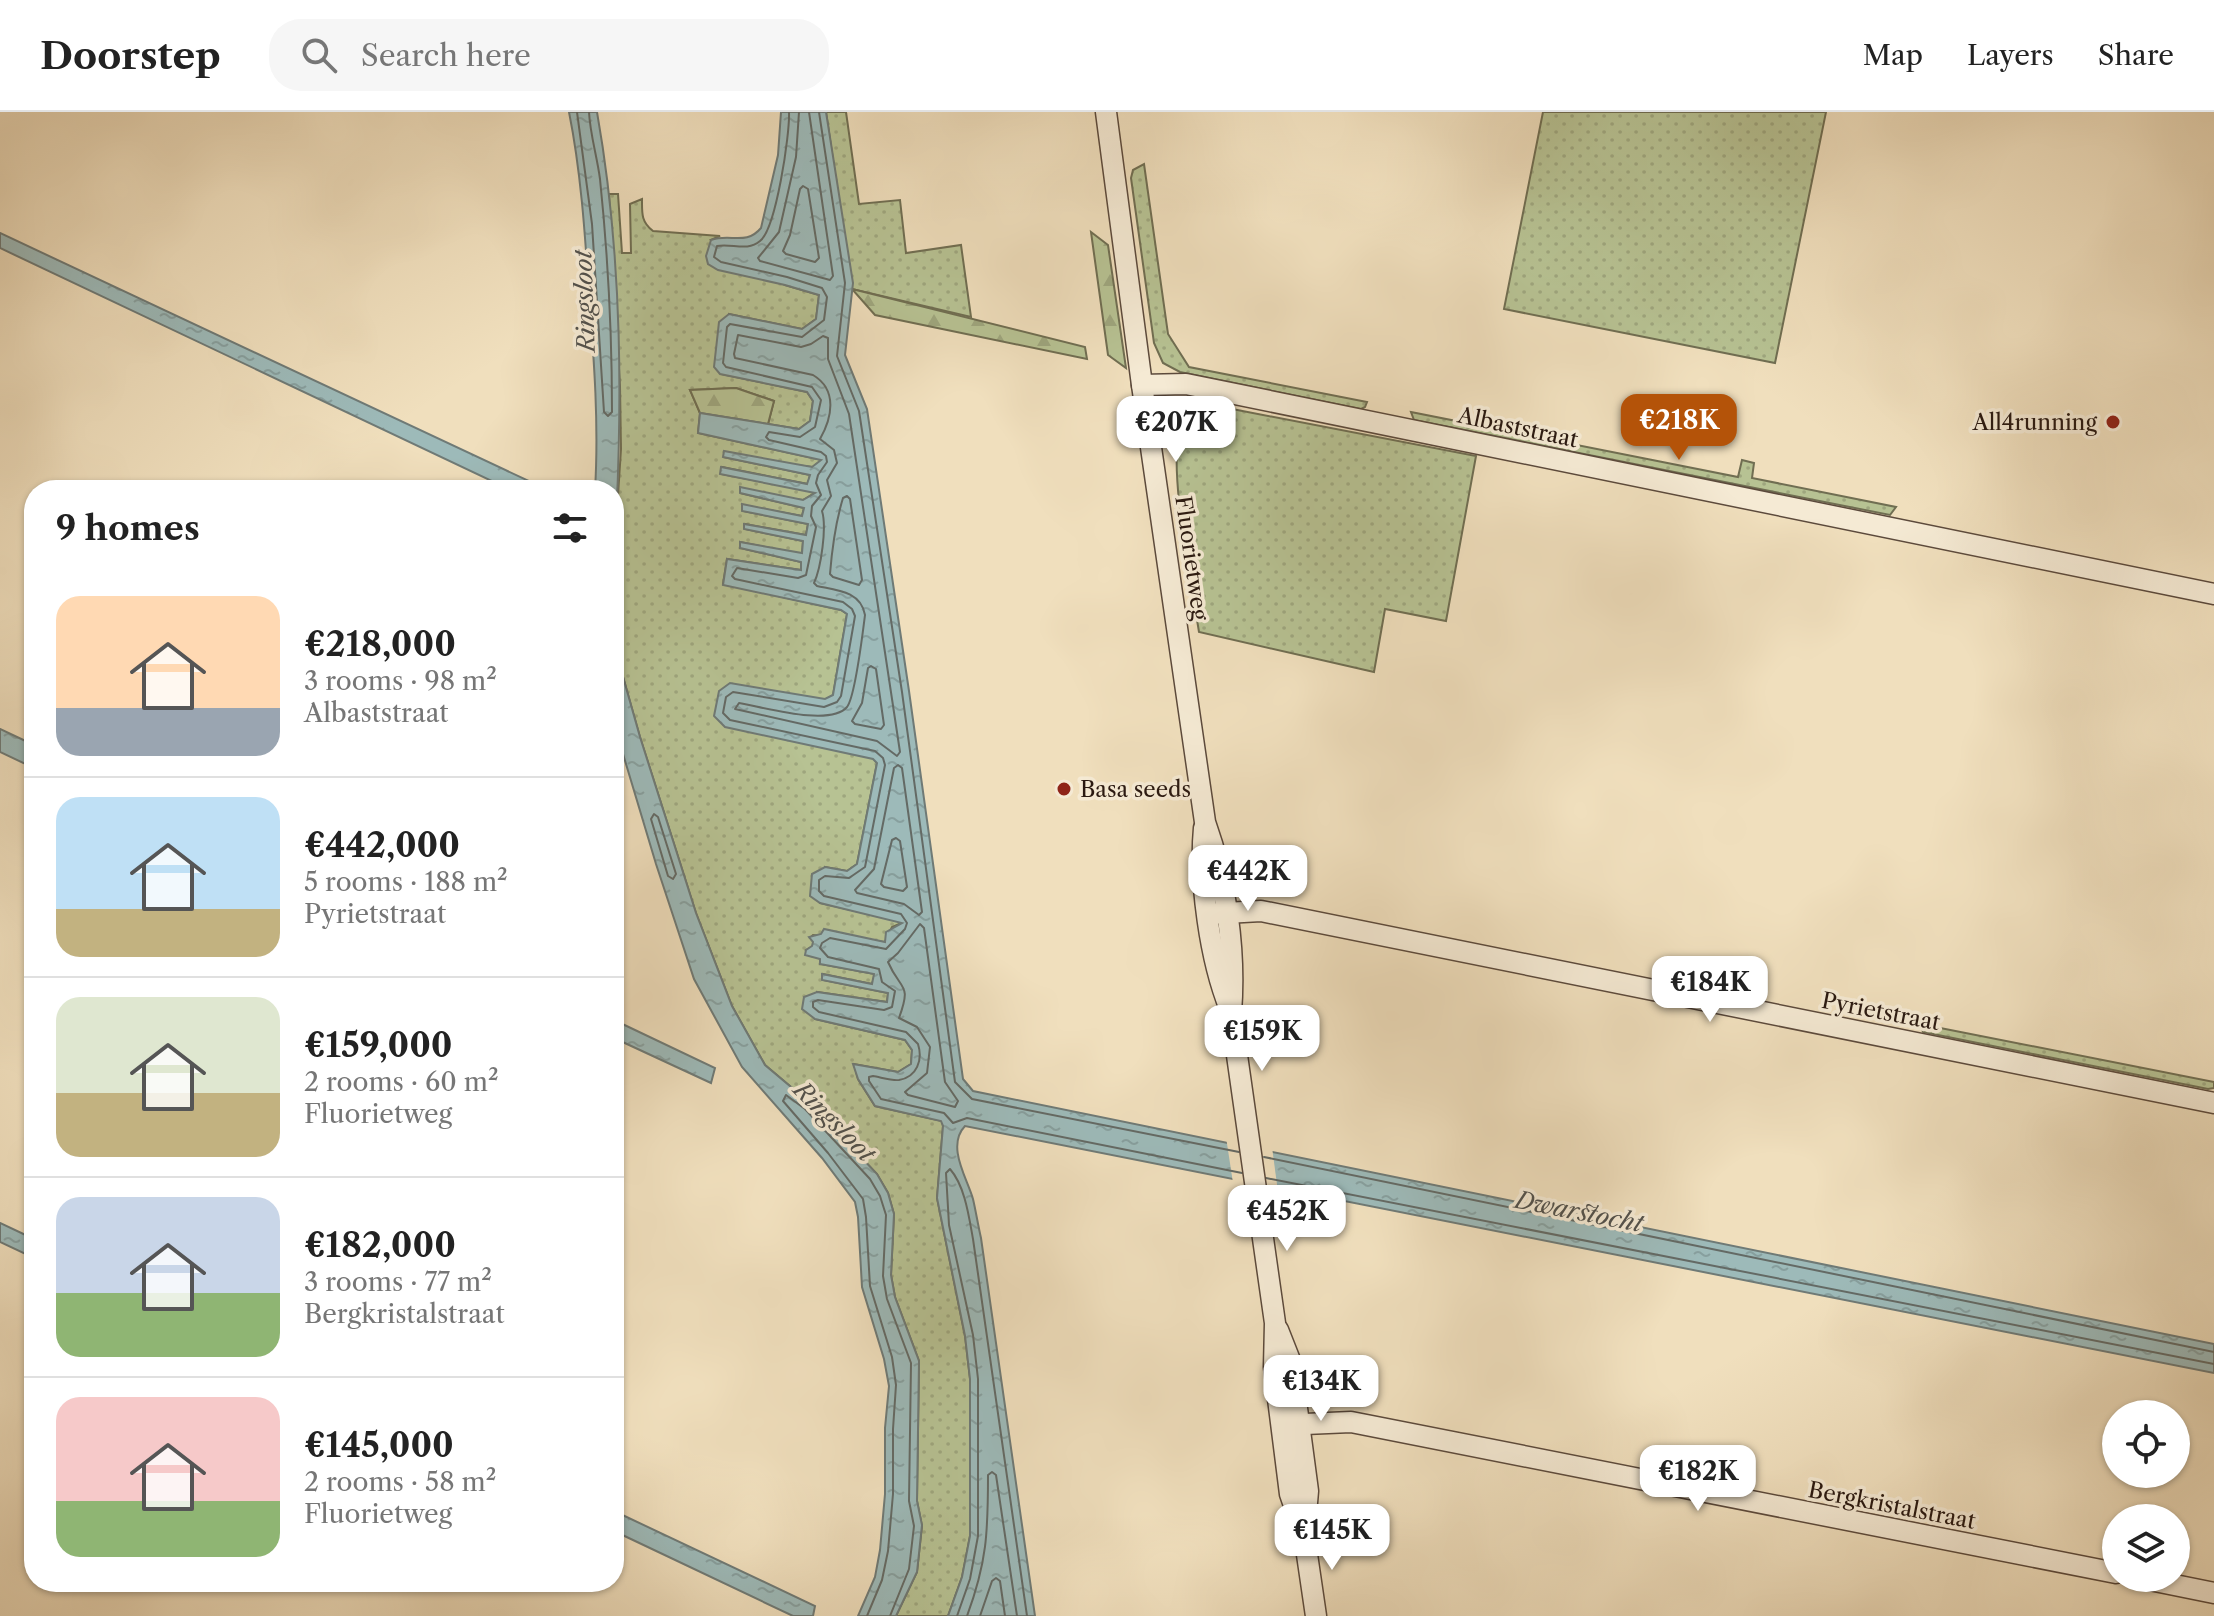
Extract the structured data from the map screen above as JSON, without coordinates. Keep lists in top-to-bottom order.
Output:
{
  "streets": {
    "street": [
      "Albaststraat",
      "Fluorietweg",
      "Pyrietstraat",
      "Bergkristalstraat"
    ]
  },
  "crossings": [
    ["Albaststraat", "Fluorietweg"],
    ["Fluorietweg", "Pyrietstraat"],
    ["Fluorietweg", "Bergkristalstraat"]
  ],
  "water": ["Ringsloot", "Dwarstocht"],
  "places": ["All4running", "Basa seeds"],
  "page": {
    "header": "Doorstep",
    "search": "Search here",
    "nav": ["Map", "Layers", "Share"],
    "price": [
      "€218K",
      "€207K",
      "€442K",
      "€184K",
      "€159K",
      "€452K",
      "€134K",
      "€182K",
      "€145K"
    ],
    "heading": "9 homes",
    "list": [
      {
        "name": "€218,000",
        "note": "3 rooms · 98 m² · Albaststraat"
      },
      {
        "name": "€442,000",
        "note": "5 rooms · 188 m² · Pyrietstraat"
      },
      {
        "name": "€159,000",
        "note": "2 rooms · 60 m² · Fluorietweg"
      },
      {
        "name": "€182,000",
        "note": "3 rooms · 77 m² · Bergkristalstraat"
      },
      {
        "name": "€145,000",
        "note": "2 rooms · 58 m² · Fluorietweg"
      }
    ]
  }
}
